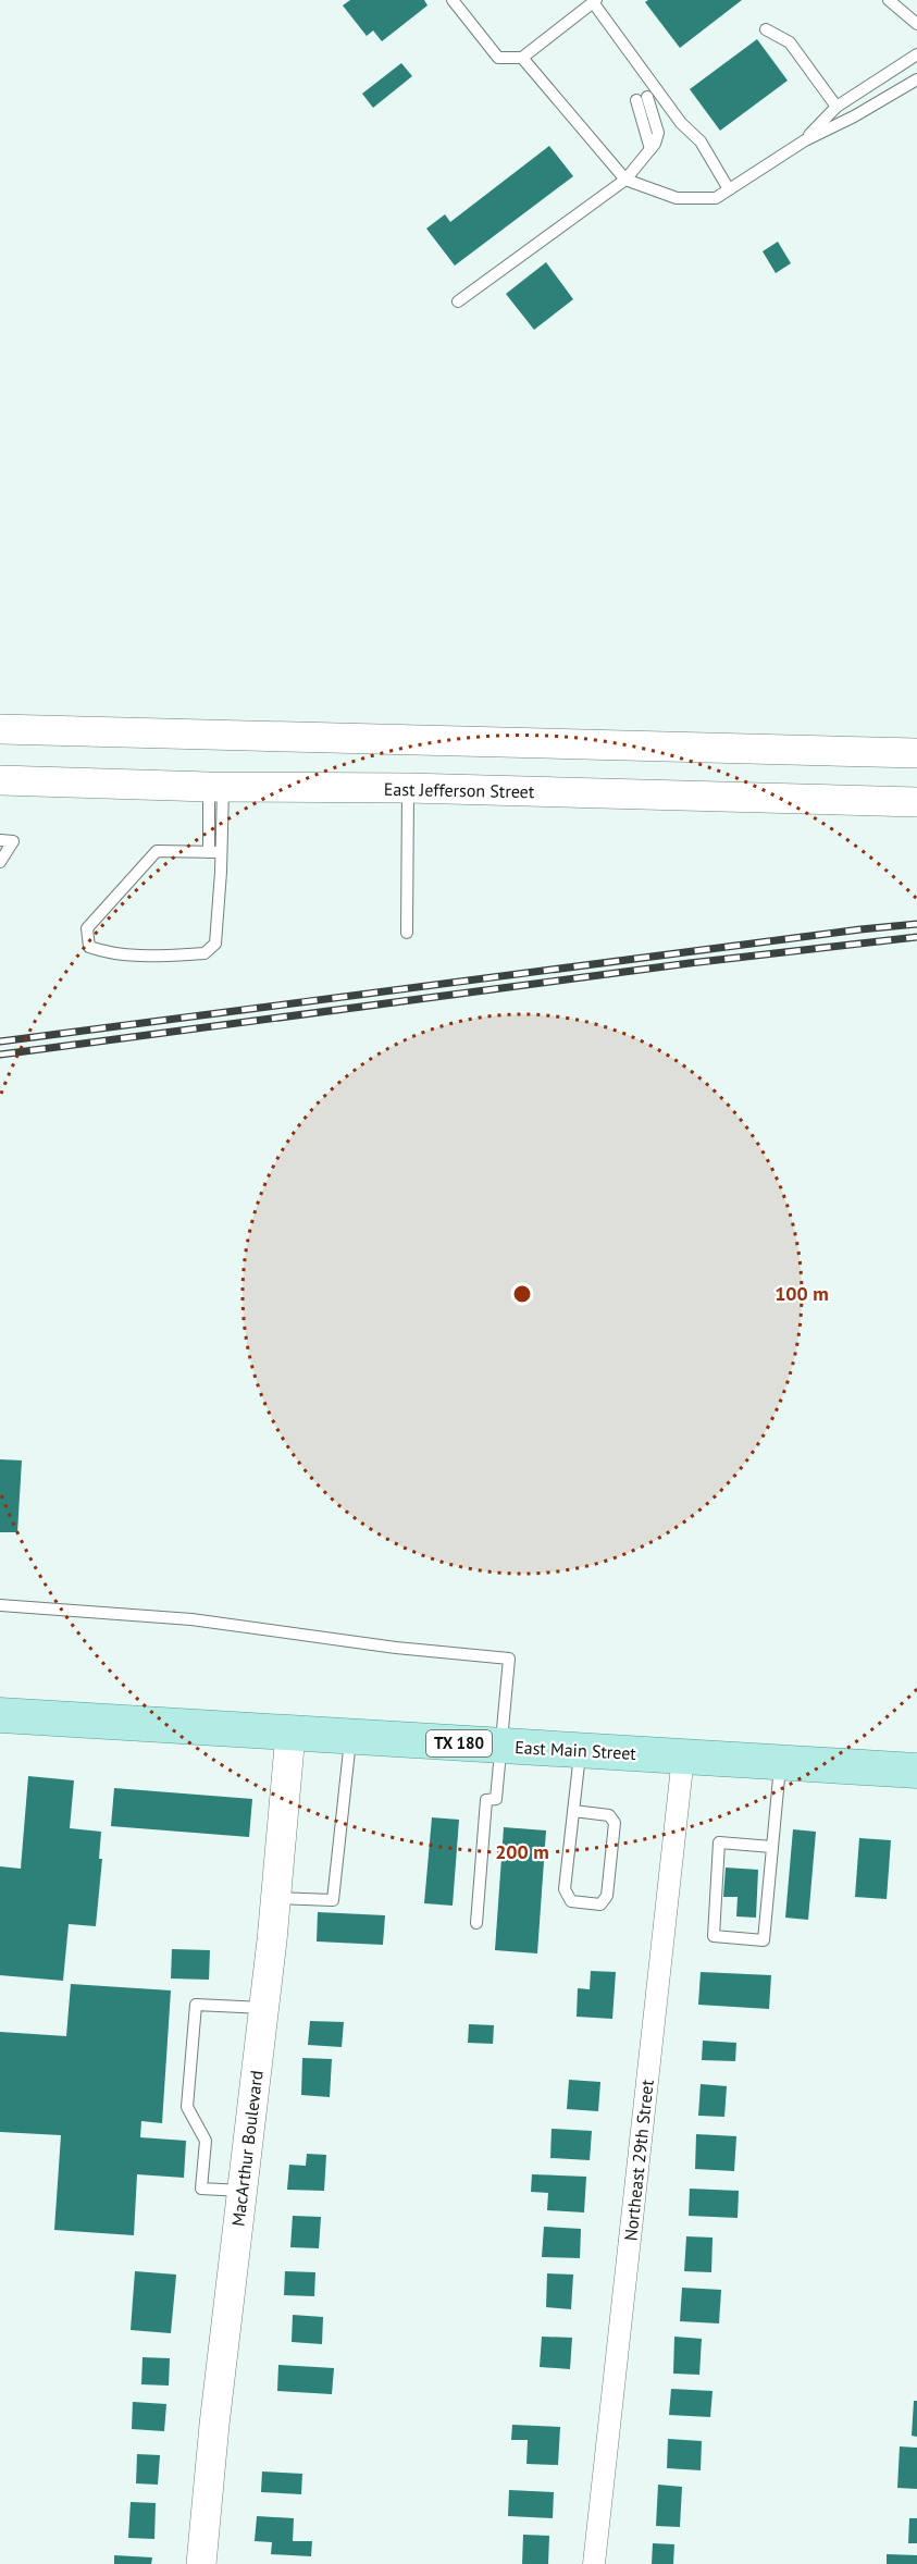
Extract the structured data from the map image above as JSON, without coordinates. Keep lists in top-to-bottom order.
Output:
{
  "streets": {
    "main road": [
      "East Jefferson Street",
      "TX 180",
      "East Main Street",
      "MacArthur Boulevard"
    ],
    "street": ["Northeast 29th Street"]
  },
  "crossings": [
    ["East Main Street", "MacArthur Boulevard"],
    ["East Main Street", "Northeast 29th Street"]
  ],
  "rings": ["100 m", "200 m"]
}
